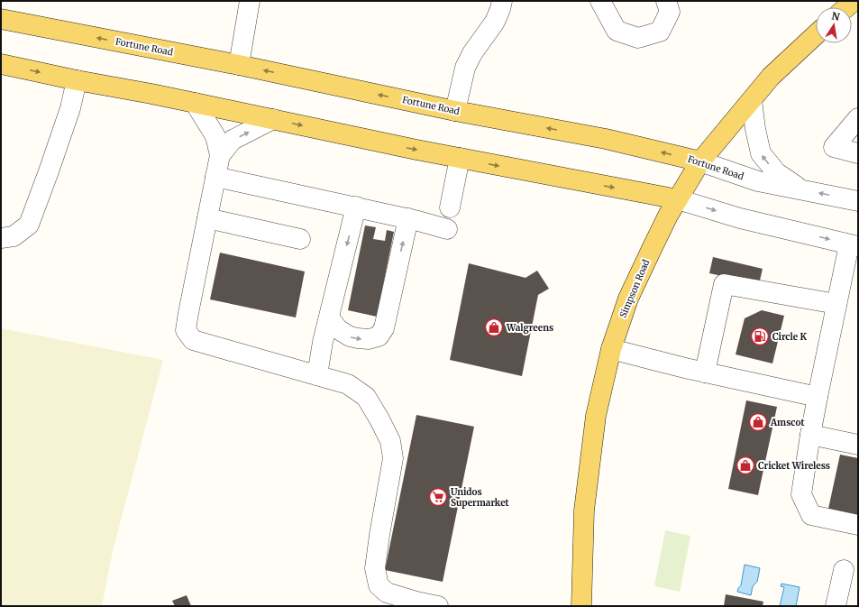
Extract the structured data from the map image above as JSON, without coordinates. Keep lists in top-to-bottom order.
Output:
{
  "streets": {
    "main road": ["Fortune Road", "Simpson Road"]
  },
  "crossings": [
    ["Fortune Road", "Simpson Road"]
  ],
  "places": {
    "shop": ["Walgreens", "Amscot", "Cricket Wireless"],
    "fuel station": ["Circle K"],
    "supermarket": ["Unidos Supermarket"]
  },
  "north": "top"
}
